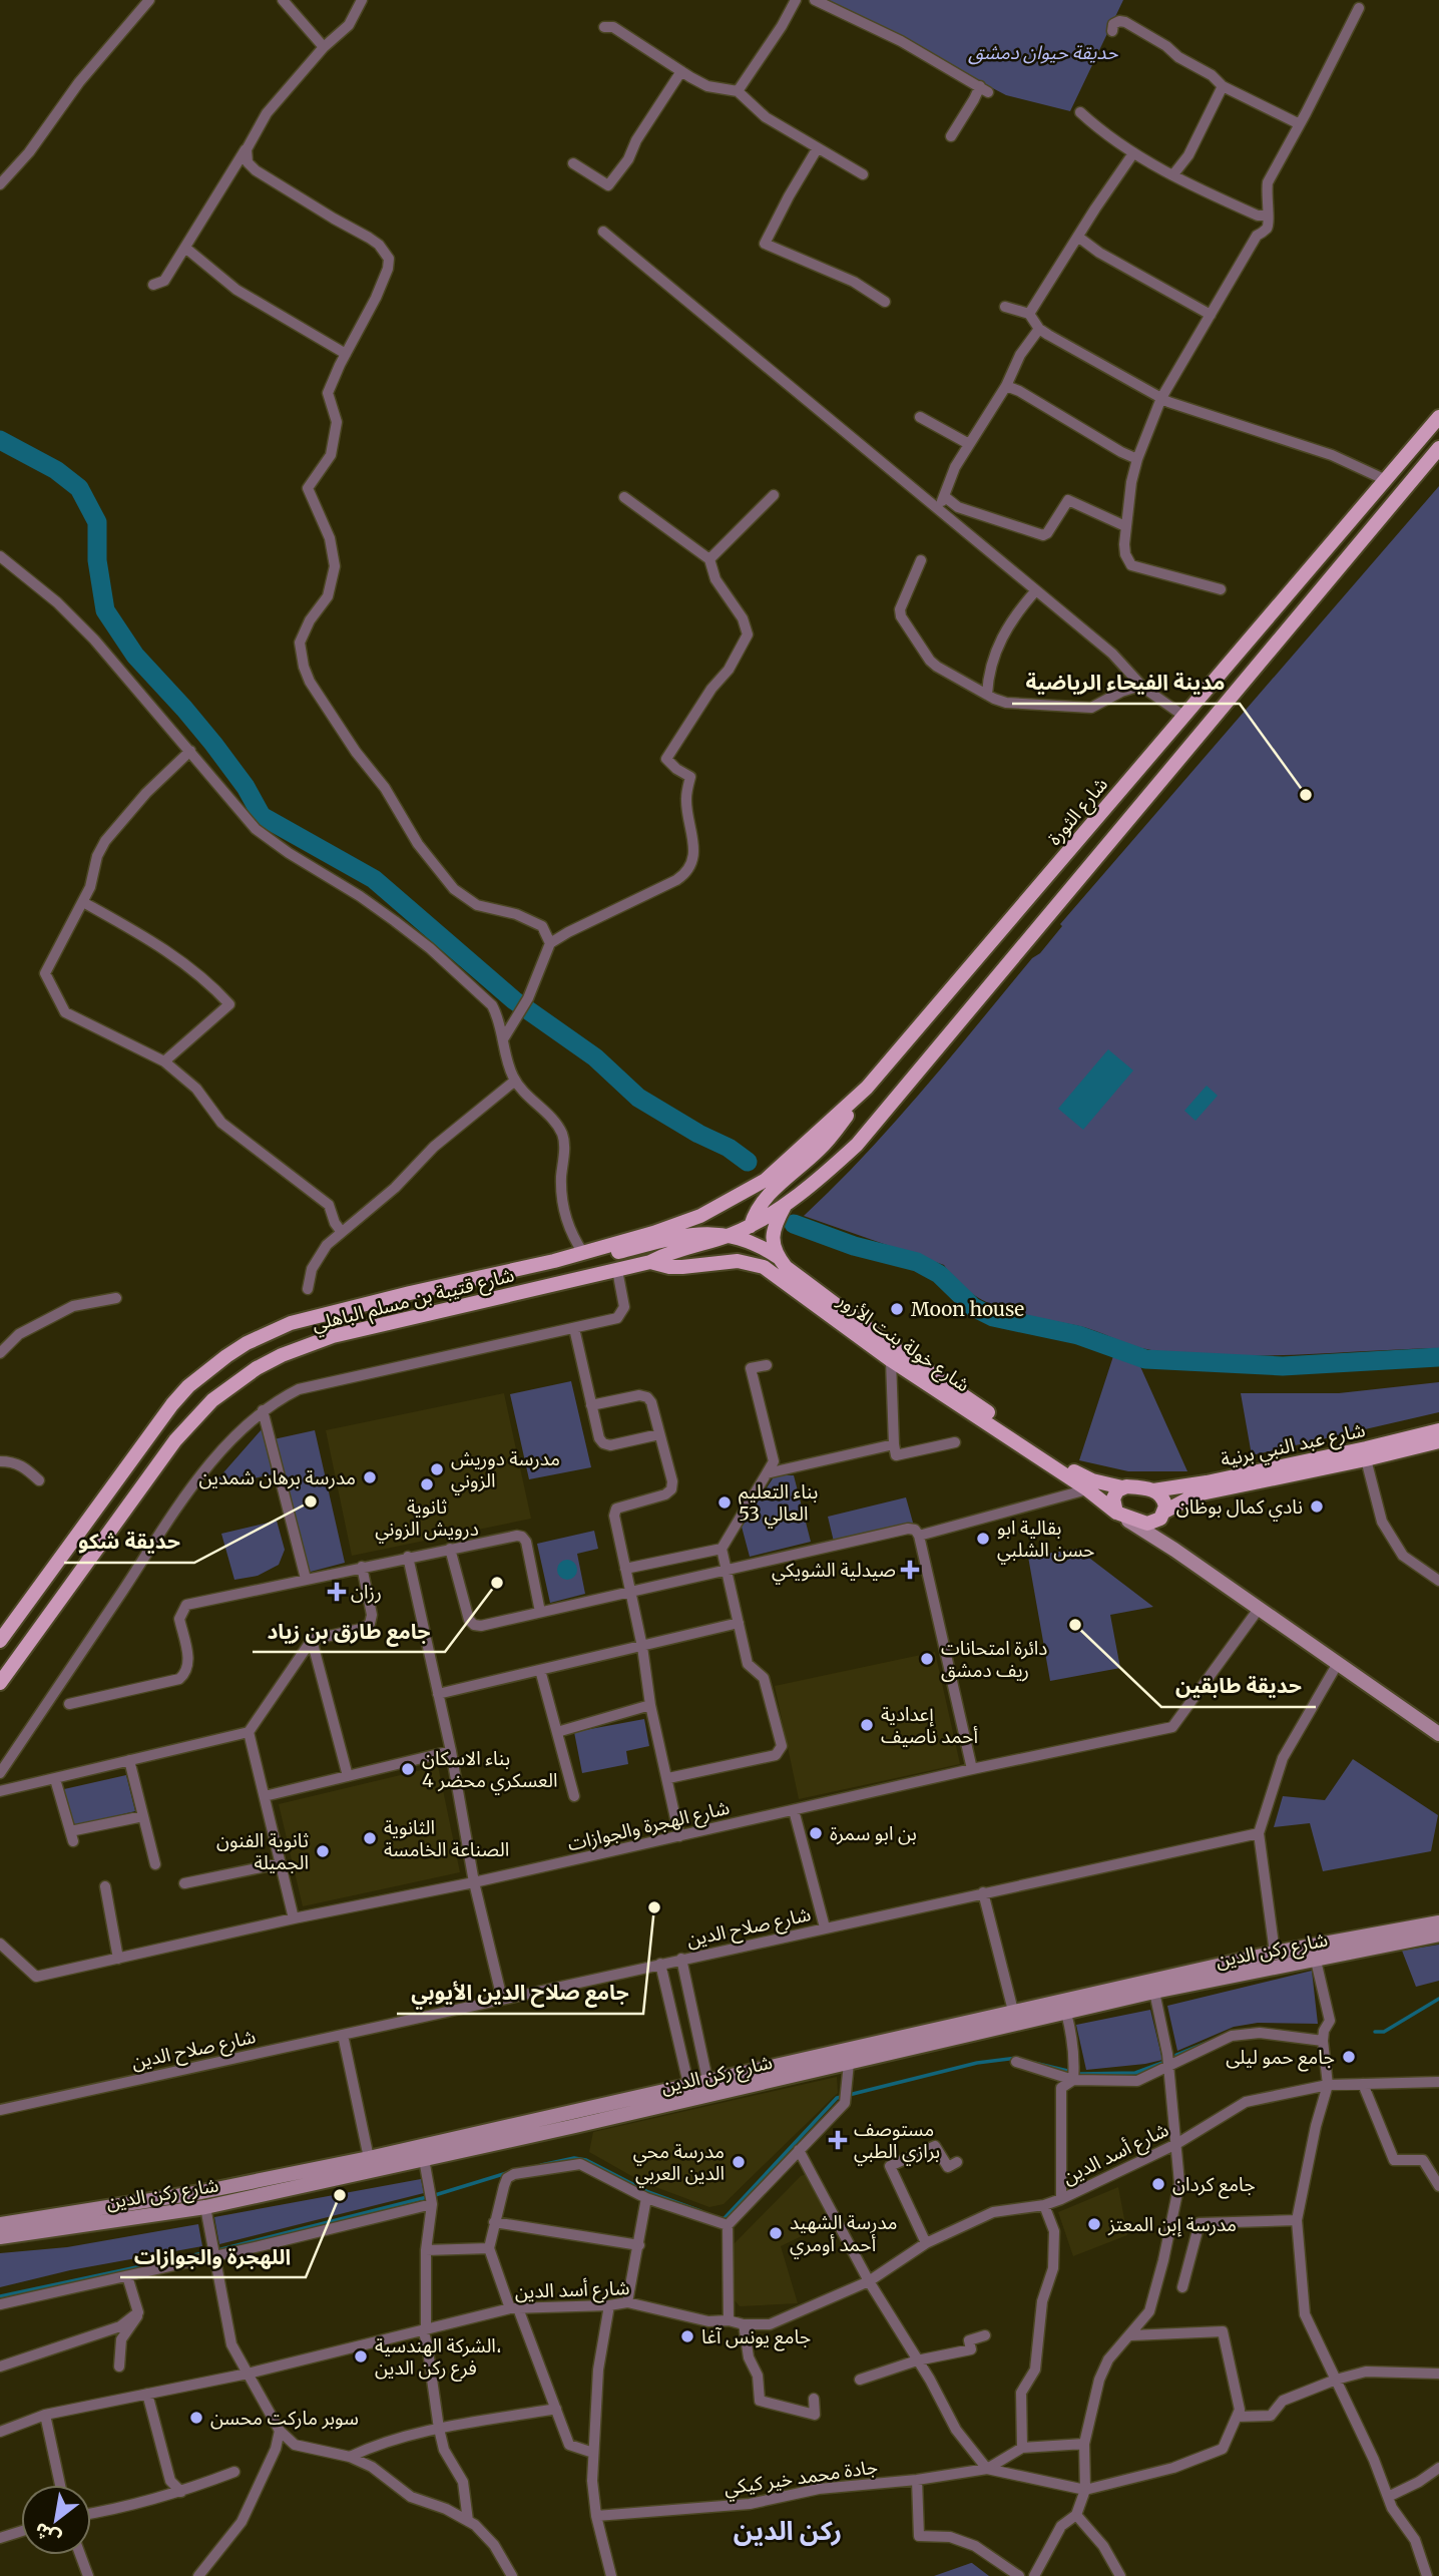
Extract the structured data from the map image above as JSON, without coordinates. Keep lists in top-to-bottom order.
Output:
{
  "streets": {
    "main road": [
      "شارع الثورة",
      "شارع قتيبة بن مسلم الباهلي",
      "شارع خولة بنت الأزور",
      "شارع عبد النبي برنية",
      "شارع ركن الدين"
    ],
    "street": [
      "شارع الهجرة والجوازات",
      "شارع صلاح الدين",
      "شارع أسد الدين",
      "جادة محمد خير كيكي"
    ]
  },
  "crossings": [
    ["شارع الثورة", "شارع قتيبة بن مسلم الباهلي"],
    ["شارع قتيبة بن مسلم الباهلي", "شارع خولة بنت الأزور"],
    ["شارع خولة بنت الأزور", "شارع عبد النبي برنية"]
  ],
  "districts": ["ركن الدين"],
  "parks": ["حديقة حيوان دمشق"],
  "places": {
    "other": [
      "مدينة الفيحاء الرياضية",
      "Moon house",
      "مدرسة دوريش الزوني",
      "مدرسة برهان شمدين",
      "ثانوية درويش الزوني",
      "حديقة شكو",
      "بناء التعليم العالي 53",
      "نادي كمال بوظان",
      "بقالية ابو حسن الشلبي",
      "جامع طارق بن زياد",
      "حديقة طابقين",
      "دائرة امتحانات ريف دمشق",
      "إعدادية أحمد ناصيف",
      "بناء الاسكان العسكري محضر 4",
      "بن ابو سمرة",
      "الثانوية الصناعة الخامسة",
      "ثانوية الفنون الجميلة",
      "جامع صلاح الدين الأيوبي",
      "جامع حمو ليلى",
      "مدرسة محي الدين العربي",
      "جامع كردان",
      "اللهجرة والجوازات",
      "مدرسة إبن المعتز",
      "مدرسة الشهيد أحمد أومري",
      "جامع يونس آغا",
      "الشركة الهندسية، فرع ركن الدين",
      "سوبر ماركت محسن"
    ],
    "health": ["صيدلية الشويكي", "رزان", "مستوصف برازي الطبي"]
  },
  "north": "bottom left"
}
